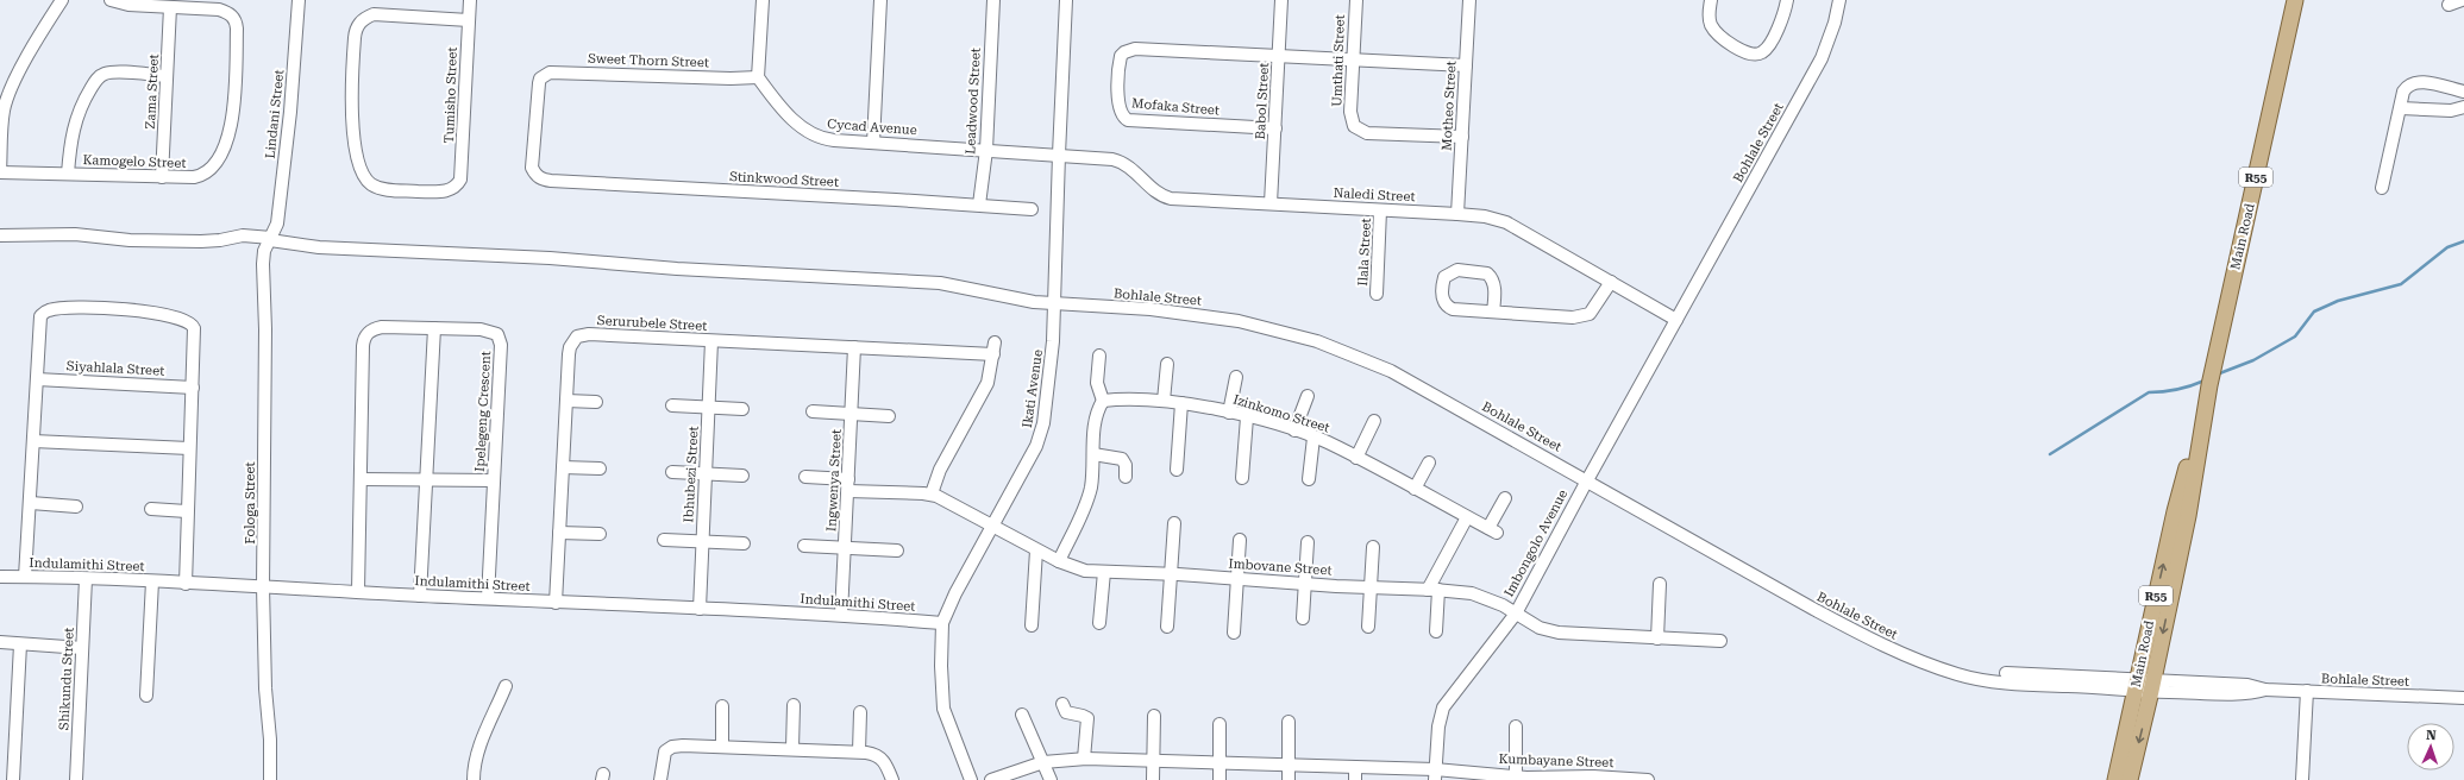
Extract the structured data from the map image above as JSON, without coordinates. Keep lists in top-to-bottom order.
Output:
{
  "streets": {
    "main road": ["R55", "Main Road"],
    "street": [
      "Sweet Thorn Street",
      "Umthati Street",
      "Zama Street",
      "Tumisho Street",
      "Leadwood Street",
      "Babol Street",
      "Motheo Street",
      "Mofaka Street",
      "Lindani Street",
      "Cycad Avenue",
      "Bohlale Street",
      "Kamogelo Street",
      "Stinkwood Street",
      "Naledi Street",
      "Ilala Street",
      "Serurubele Street",
      "Siyahlala Street",
      "Ikati Avenue",
      "Ipelegeng Crescent",
      "Izinkomo Street",
      "Ibhubezi Street",
      "Ingwenya Street",
      "Fologa Street",
      "Imbongolo Avenue",
      "Indulamithi Street",
      "Imbovane Street",
      "Shikundu Street",
      "Kumbayane Street"
    ]
  },
  "crossings": [
    ["Sweet Thorn Street", "Cycad Avenue"],
    ["Sweet Thorn Street", "Stinkwood Street"],
    ["Umthati Street", "Motheo Street"],
    ["Zama Street", "Kamogelo Street"],
    ["Leadwood Street", "Cycad Avenue"],
    ["Leadwood Street", "Stinkwood Street"],
    ["Babol Street", "Mofaka Street"],
    ["Babol Street", "Naledi Street"],
    ["Motheo Street", "Naledi Street"],
    ["Lindani Street", "Bohlale Street"],
    ["Lindani Street", "Fologa Street"],
    ["Cycad Avenue", "Naledi Street"],
    ["Cycad Avenue", "Ikati Avenue"],
    ["Bohlale Street", "Naledi Street"],
    ["Bohlale Street", "Main Road"],
    ["Bohlale Street", "Ikati Avenue"],
    ["Bohlale Street", "Fologa Street"],
    ["Bohlale Street", "Imbongolo Avenue"],
    ["Naledi Street", "Ilala Street"],
    ["Naledi Street", "Ikati Avenue"],
    ["Naledi Street", "Imbongolo Avenue"],
    ["Serurubele Street", "Ibhubezi Street"],
    ["Serurubele Street", "Ingwenya Street"],
    ["Serurubele Street", "Indulamithi Street"],
    ["Serurubele Street", "Imbovane Street"],
    ["Ikati Avenue", "Indulamithi Street"],
    ["Ikati Avenue", "Imbovane Street"],
    ["Ipelegeng Crescent", "Indulamithi Street"],
    ["Ibhubezi Street", "Indulamithi Street"],
    ["Ingwenya Street", "Indulamithi Street"],
    ["Ingwenya Street", "Imbovane Street"],
    ["Fologa Street", "Indulamithi Street"],
    ["Imbongolo Avenue", "Imbovane Street"],
    ["Imbongolo Avenue", "Kumbayane Street"],
    ["Indulamithi Street", "Shikundu Street"]
  ],
  "north": "top"
}
